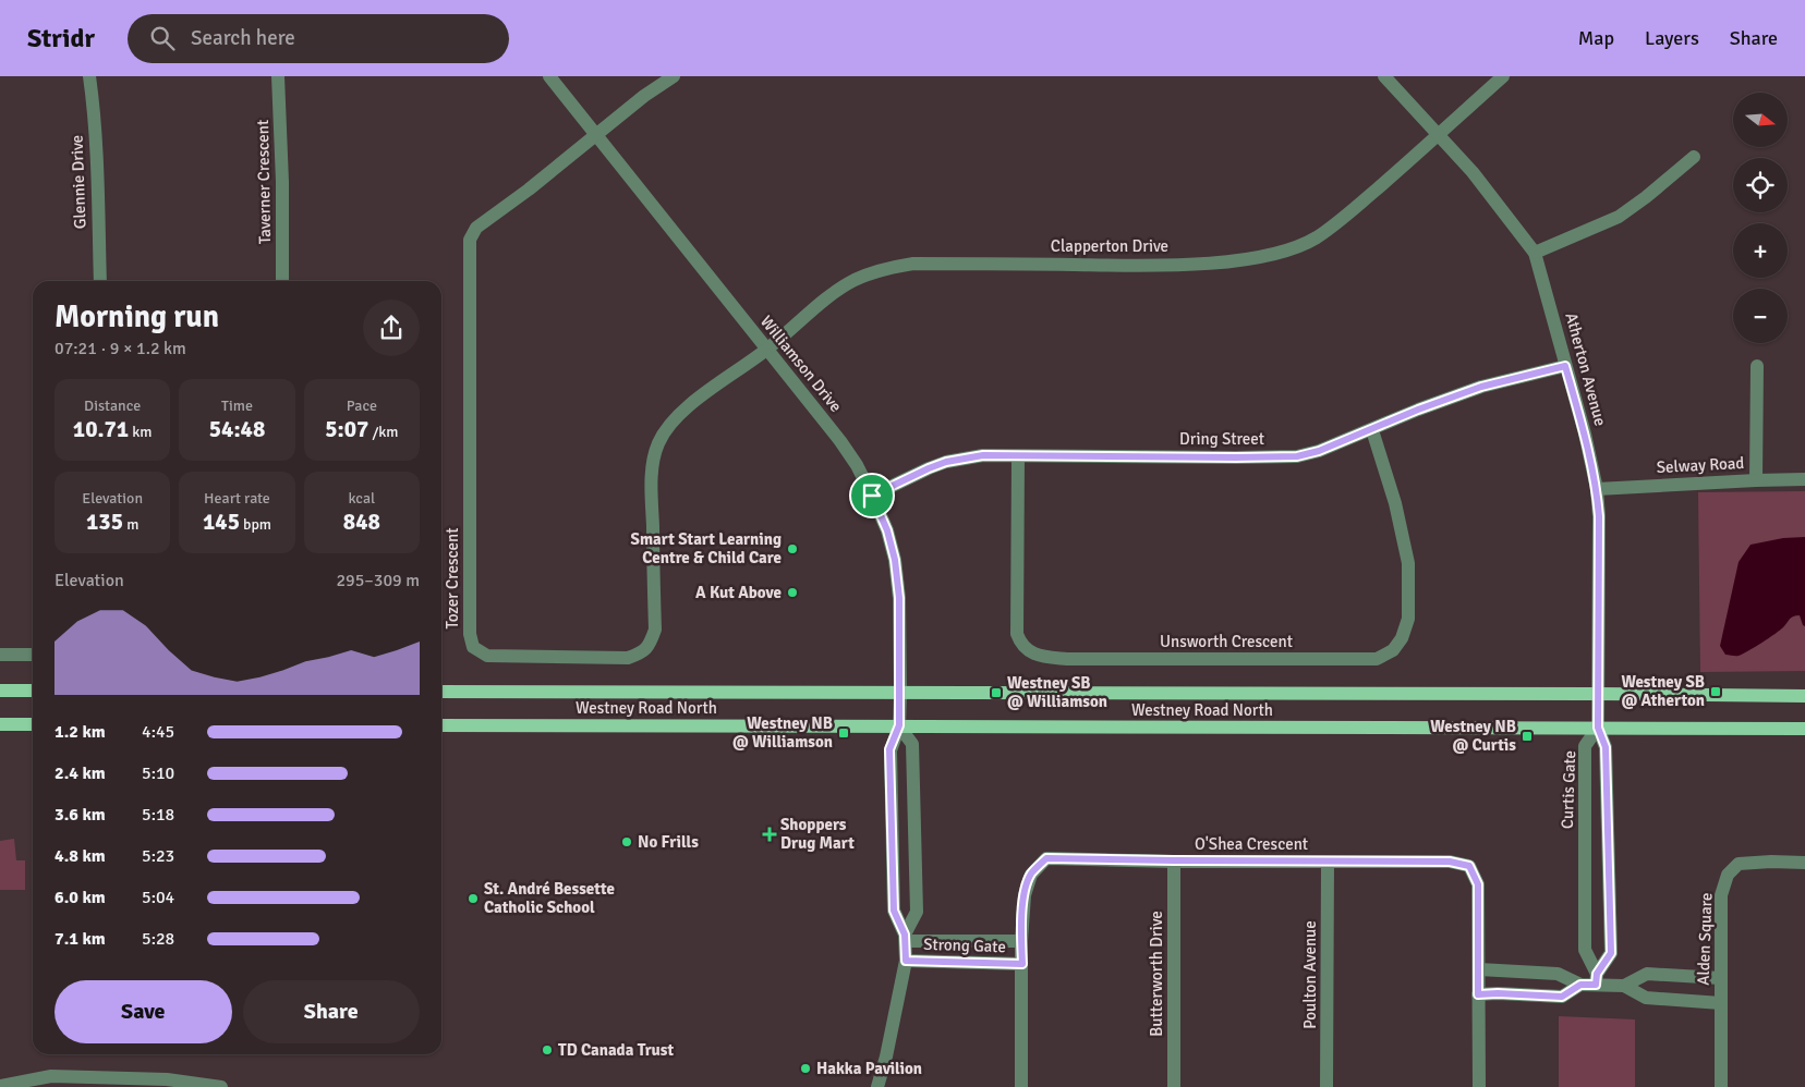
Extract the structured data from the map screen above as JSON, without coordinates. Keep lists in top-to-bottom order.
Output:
{
  "streets": {
    "main road": ["Westney Road North"],
    "street": [
      "Glennie Drive",
      "Taverner Crescent",
      "Clapperton Drive",
      "Williamson Drive",
      "Atherton Avenue",
      "Dring Street",
      "Selway Road",
      "Tozer Crescent",
      "Unsworth Crescent",
      "Curtis Gate",
      "O'Shea Crescent",
      "Alden Square",
      "Strong Gate",
      "Butterworth Drive",
      "Poulton Avenue"
    ]
  },
  "crossings": [
    ["Clapperton Drive", "Williamson Drive"],
    ["Clapperton Drive", "Atherton Avenue"],
    ["Clapperton Drive", "Tozer Crescent"],
    ["Williamson Drive", "Dring Street"],
    ["Williamson Drive", "Tozer Crescent"],
    ["Williamson Drive", "Westney Road North"],
    ["Atherton Avenue", "Dring Street"],
    ["Atherton Avenue", "Selway Road"],
    ["Atherton Avenue", "Westney Road North"],
    ["Atherton Avenue", "Curtis Gate"],
    ["Dring Street", "Unsworth Crescent"],
    ["Westney Road North", "Curtis Gate"],
    ["O'Shea Crescent", "Strong Gate"],
    ["O'Shea Crescent", "Butterworth Drive"],
    ["O'Shea Crescent", "Poulton Avenue"]
  ],
  "places": {
    "other": [
      "Smart Start Learning Centre & Child Care",
      "A Kut Above",
      "No Frills",
      "St. André Bessette Catholic School",
      "TD Canada Trust",
      "Hakka Pavilion"
    ],
    "transit": [
      "Westney SB @ Atherton",
      "Westney SB @ Williamson",
      "Westney NB @ Williamson",
      "Westney NB @ Curtis"
    ],
    "health": ["Shoppers Drug Mart"]
  },
  "north": "right",
  "page": {
    "header": "Stridr",
    "search": "Search here",
    "nav": ["Map", "Layers", "Share"],
    "map_buttons": ["+", "−"],
    "heading": ["Morning run", "07:21 · 9 × 1.2 km"],
    "stats": [
      ["Distance", "10.71 km"],
      ["Time", "54:48"],
      ["Pace", "5:07 /km"],
      ["Elevation", "135 m"],
      ["Heart rate", "145 bpm"],
      ["kcal", "848"]
    ],
    "chart": ["Elevation", "295–309 m"],
    "list": [
      {
        "name": "1.2 km",
        "note": "4:45"
      },
      {
        "name": "2.4 km",
        "note": "5:10"
      },
      {
        "name": "3.6 km",
        "note": "5:18"
      },
      {
        "name": "4.8 km",
        "note": "5:23"
      },
      {
        "name": "6.0 km",
        "note": "5:04"
      },
      {
        "name": "7.1 km",
        "note": "5:28"
      }
    ],
    "buttons": ["Save", "Share"]
  }
}
